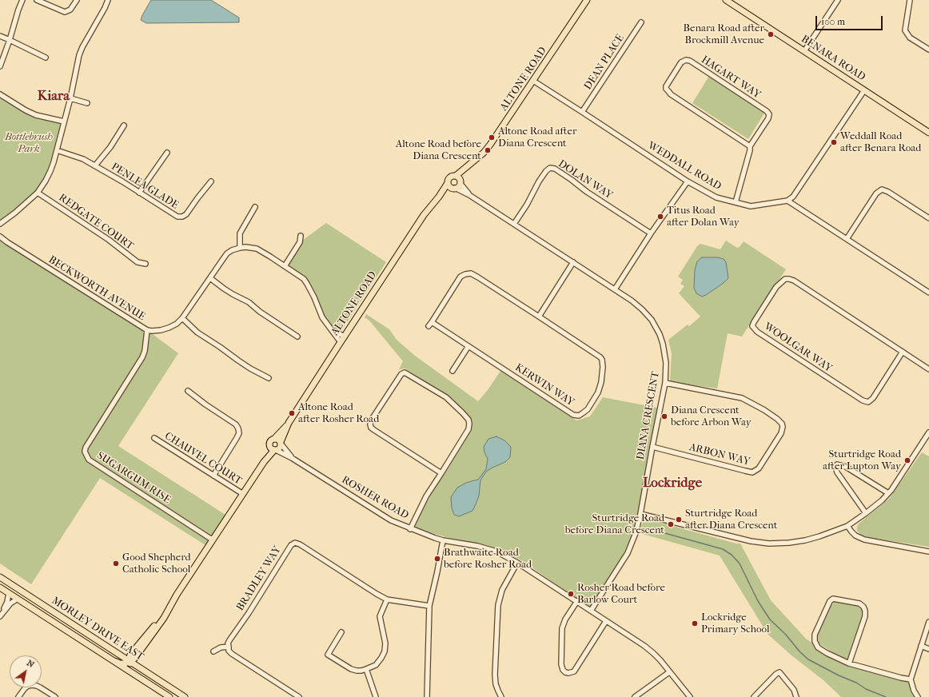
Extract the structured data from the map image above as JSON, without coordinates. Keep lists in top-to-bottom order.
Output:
{
  "streets": {
    "main road": ["BENARA ROAD", "ALTONE ROAD", "MORLEY DRIVE EAST"],
    "street": [
      "DEAN PLACE",
      "HAGART WAY",
      "WEDDALL ROAD",
      "DOLAN WAY",
      "PENLEA GLADE",
      "REDGATE COURT",
      "BECKWORTH AVENUE",
      "WOOLGAR WAY",
      "KERWIN WAY",
      "DIANA CRESCENT",
      "ARBON WAY",
      "CHAUVEL COURT",
      "SUGARGUM RISE",
      "ROSHER ROAD",
      "BRADLEY WAY"
    ]
  },
  "crossings": [
    ["DEAN PLACE", "WEDDALL ROAD"],
    ["HAGART WAY", "WEDDALL ROAD"],
    ["ALTONE ROAD", "WEDDALL ROAD"],
    ["ALTONE ROAD", "DIANA CRESCENT"],
    ["ALTONE ROAD", "ROSHER ROAD"],
    ["DOLAN WAY", "DIANA CRESCENT"],
    ["BECKWORTH AVENUE", "SUGARGUM RISE"],
    ["DIANA CRESCENT", "ARBON WAY"],
    ["DIANA CRESCENT", "ROSHER ROAD"]
  ],
  "districts": ["Kiara", "Lockridge"],
  "parks": ["Bottlebrush Park"],
  "places": [
    "Benara Road after Brockmill Avenue",
    "Altone Road after Diana Crescent",
    "Weddall Road after Benara Road",
    "Altone Road before Diana Crescent",
    "Titus Road after Dolan Way",
    "Altone Road after Rosher Road",
    "Diana Crescent before Arbon Way",
    "Sturtridge Road after Lupton Way",
    "Sturtridge Road after Diana Crescent",
    "Sturtridge Road before Diana Crescent",
    "Brathwaite Road before Rosher Road",
    "Good Shepherd Catholic School",
    "Rosher Road before Barlow Court",
    "Lockridge Primary School"
  ],
  "scale_bar": "100 m",
  "north": "top right"
}
